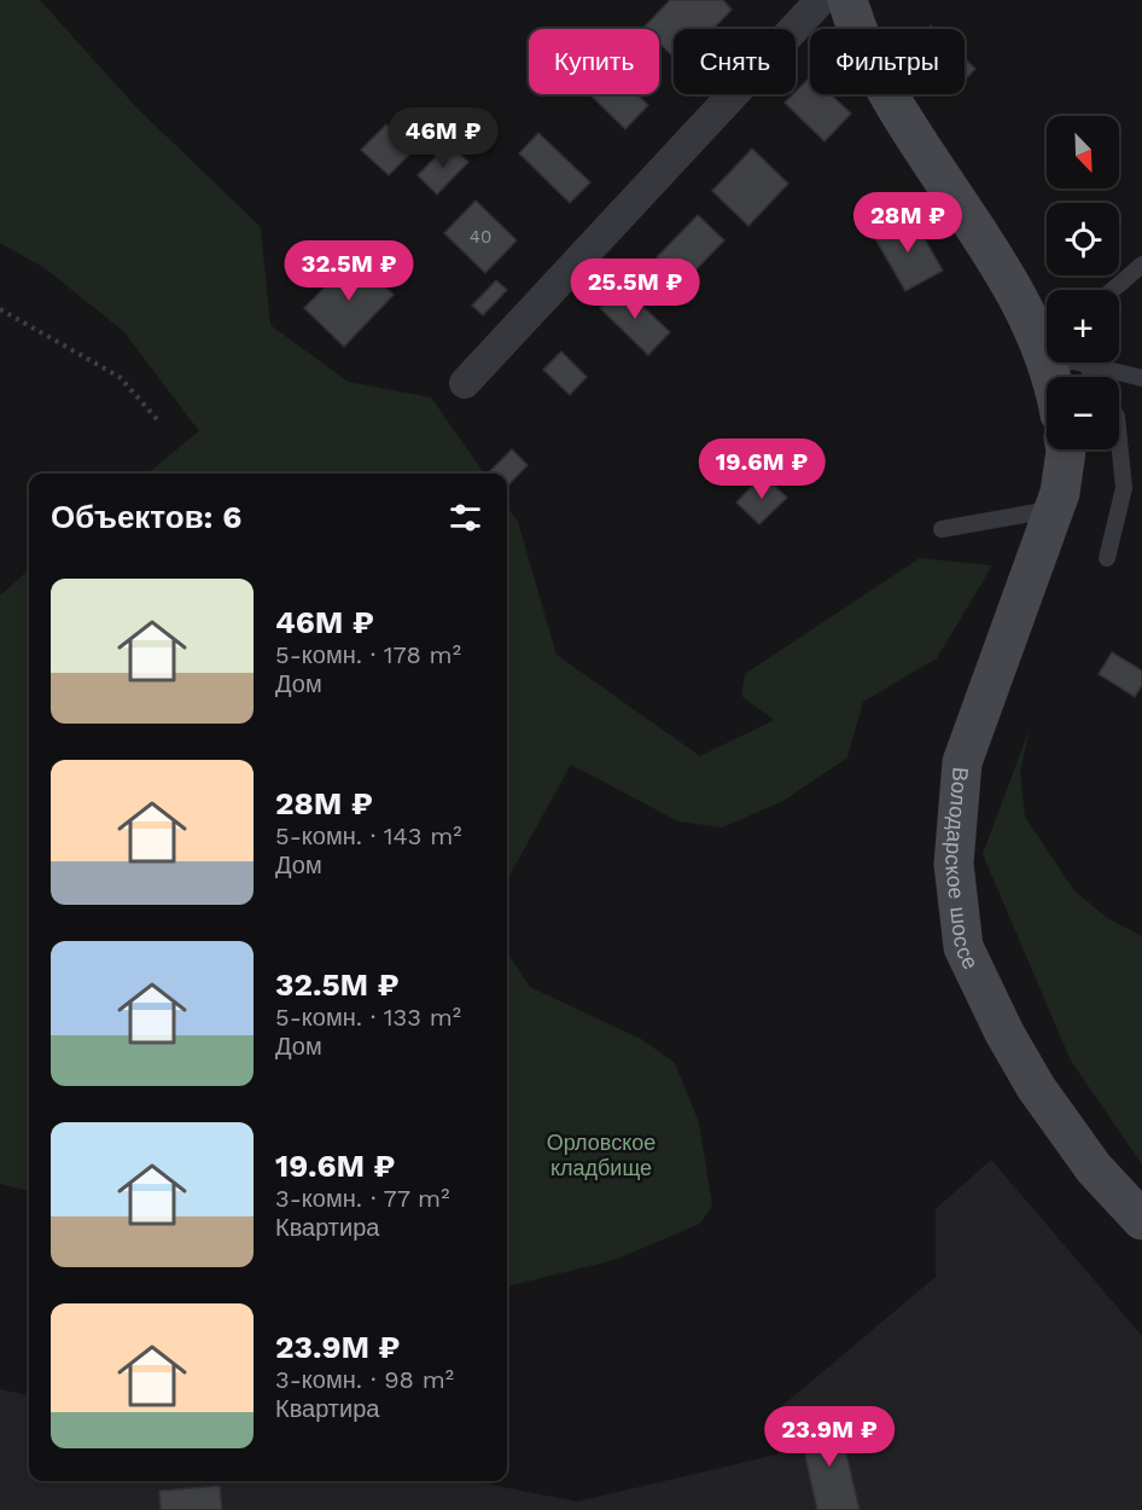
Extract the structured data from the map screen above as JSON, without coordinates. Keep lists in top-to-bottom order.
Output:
{
  "streets": {
    "main road": ["Володарское шоссе"]
  },
  "parks": ["Орловское кладбище"],
  "house_numbers": ["40"],
  "north": "bottom right",
  "page": {
    "chip": ["Купить", "Снять", "Фильтры"],
    "price": [
      "46M ₽",
      "28M ₽",
      "32.5M ₽",
      "25.5M ₽",
      "19.6M ₽",
      "23.9M ₽"
    ],
    "map_buttons": ["+", "−"],
    "heading": "Объектов: 6",
    "list": [
      {
        "name": "46M ₽",
        "note": "5-комн. · 178 m² · Дом"
      },
      {
        "name": "28M ₽",
        "note": "5-комн. · 143 m² · Дом"
      },
      {
        "name": "32.5M ₽",
        "note": "5-комн. · 133 m² · Дом"
      },
      {
        "name": "19.6M ₽",
        "note": "3-комн. · 77 m² · Квартира"
      },
      {
        "name": "23.9M ₽",
        "note": "3-комн. · 98 m² · Квартира"
      }
    ]
  }
}
